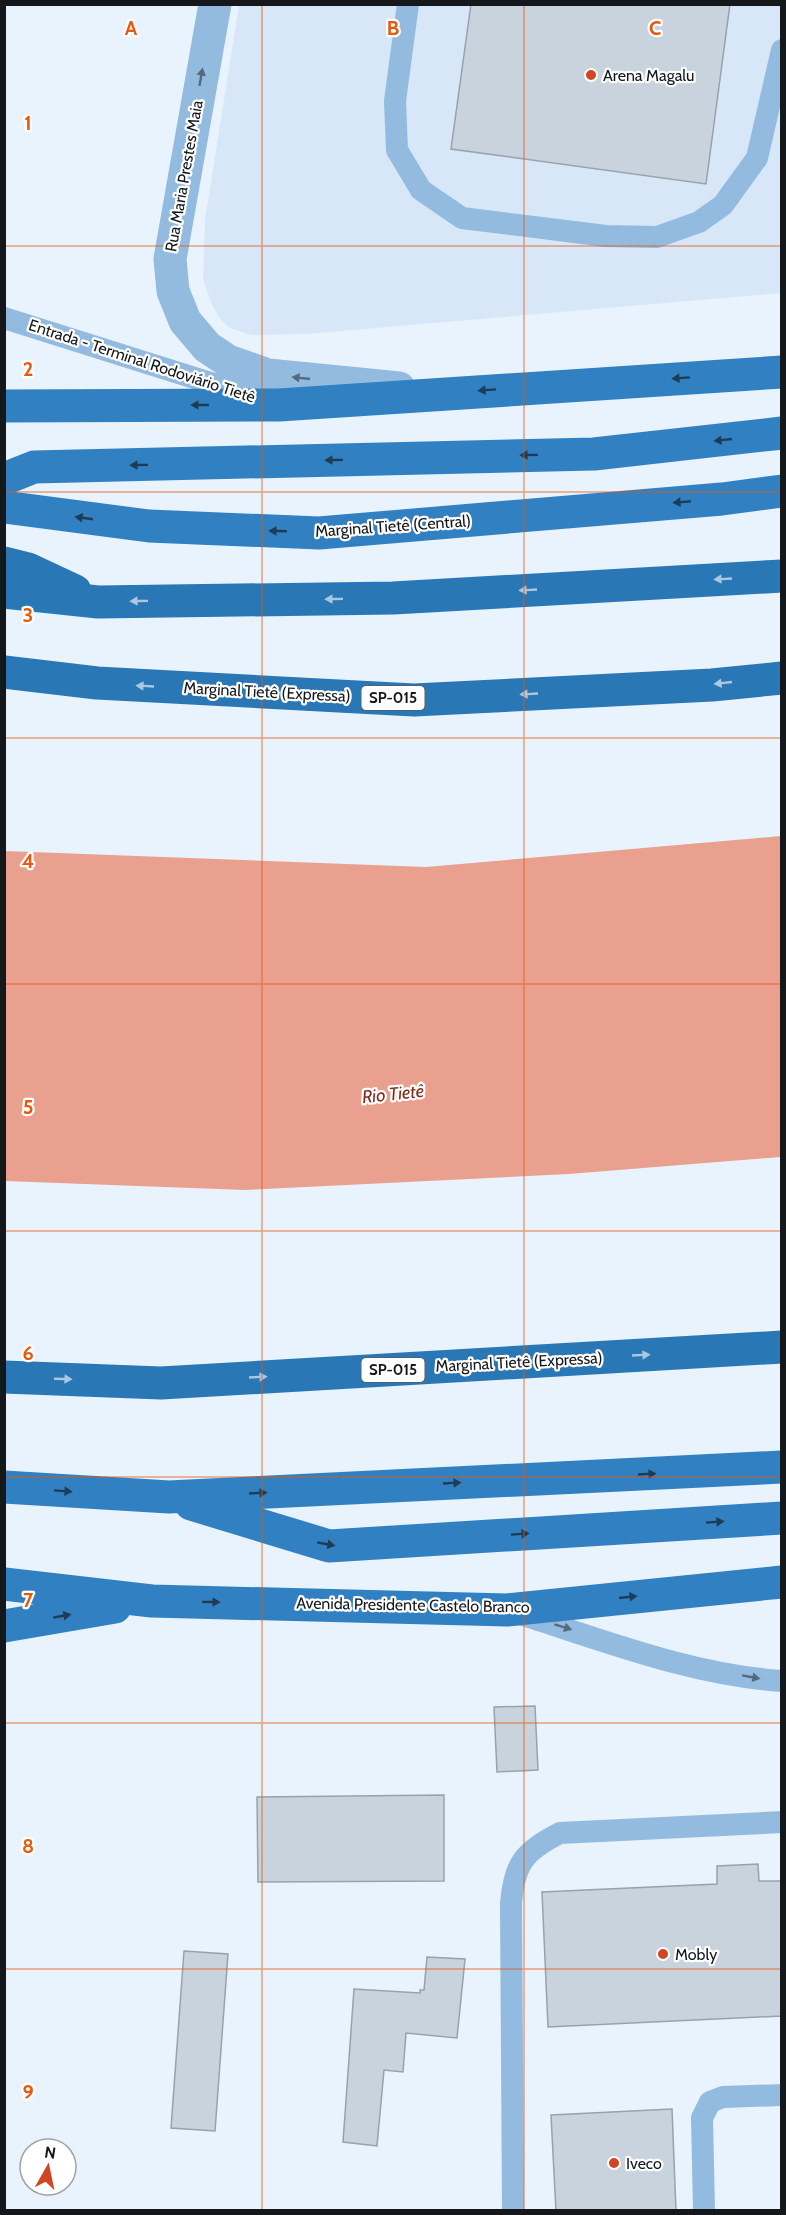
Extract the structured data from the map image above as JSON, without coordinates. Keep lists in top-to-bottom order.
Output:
{
  "streets": {
    "highway": [
      "Marginal Tietê (Central)",
      "Marginal Tietê (Expressa)",
      "SP-015",
      "Avenida Presidente Castelo Branco"
    ],
    "street": ["Rua Maria Prestes Maia"],
    "lane": ["Entrada - Terminal Rodoviário Tietê"]
  },
  "water": ["Rio Tietê"],
  "places": ["Arena Magalu", "Mobly", "Iveco"],
  "north": "top",
  "grid": {
    "columns": ["A", "B", "C"],
    "rows": [
      "1",
      "2",
      "3",
      "4",
      "5",
      "6",
      "7",
      "8",
      "9"
    ]
  }
}
